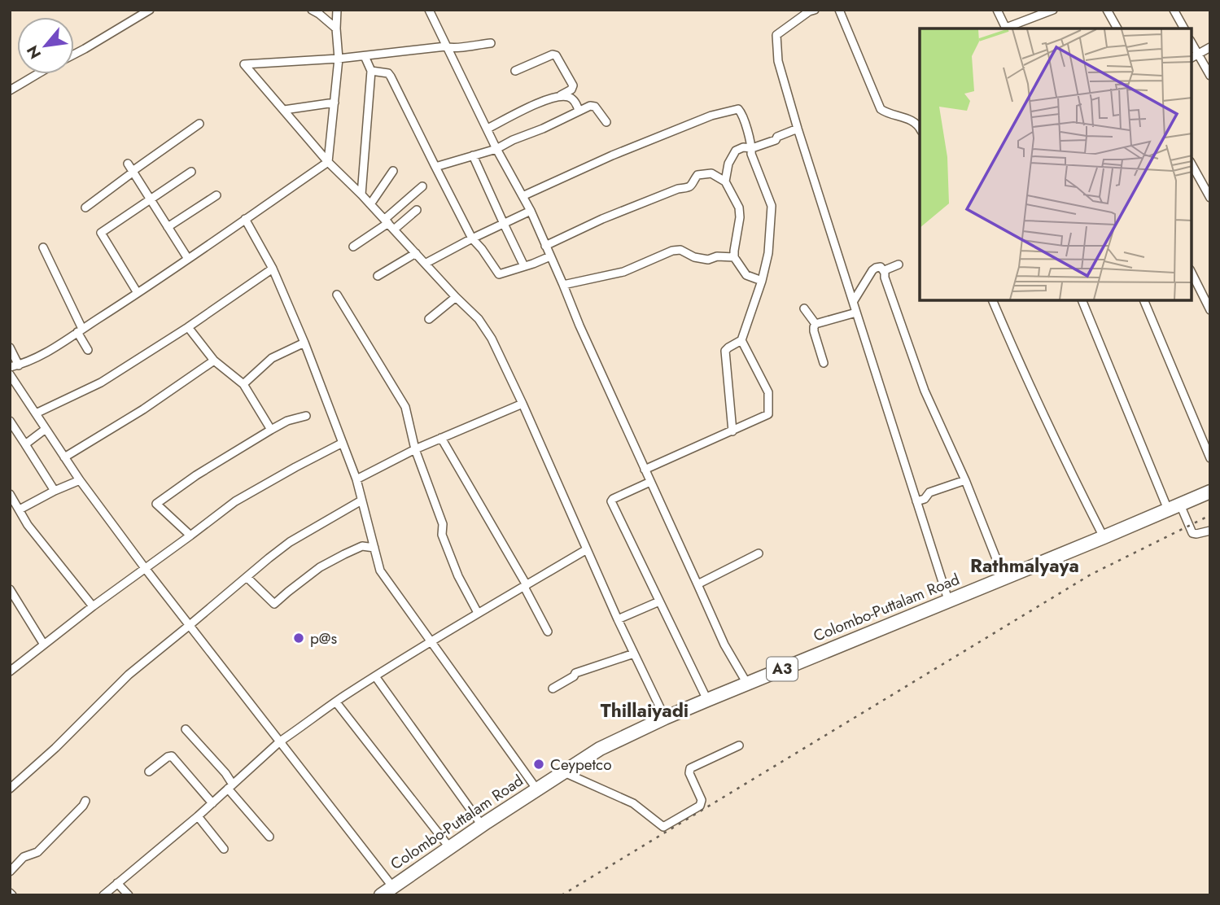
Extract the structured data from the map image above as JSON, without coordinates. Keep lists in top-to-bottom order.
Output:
{
  "streets": {
    "highway": ["Colombo-Puttalam Road", "A3"]
  },
  "districts": ["Rathmalyaya", "Thillaiyadi"],
  "places": ["p@s", "Ceypetco"],
  "north": "bottom left"
}
